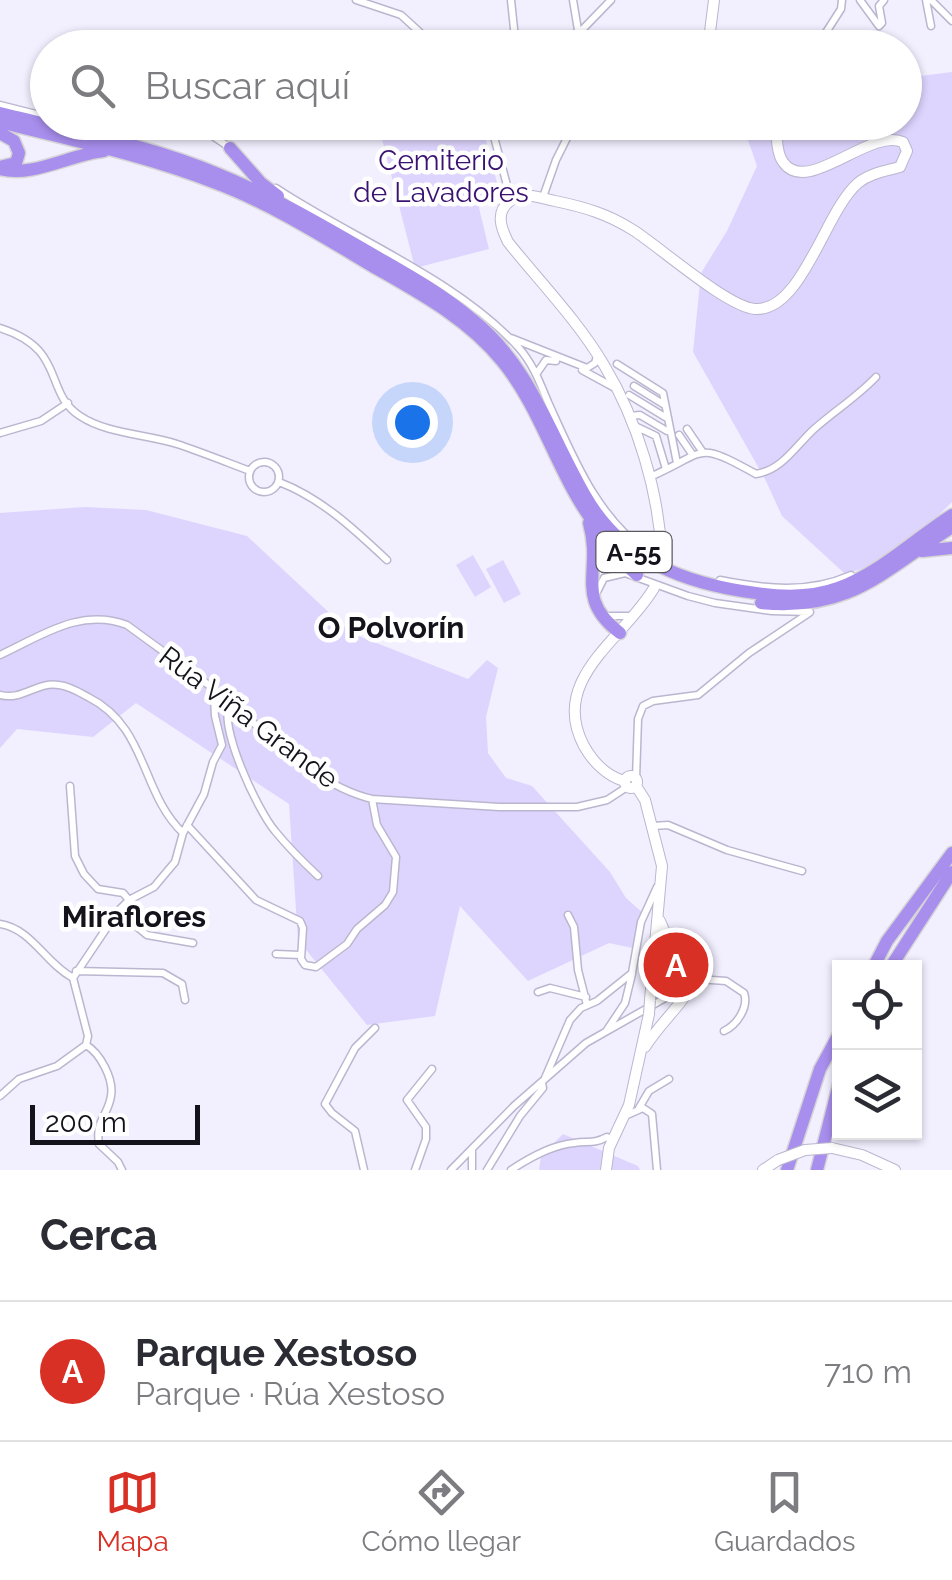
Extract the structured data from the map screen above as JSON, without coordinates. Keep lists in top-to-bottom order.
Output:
{
  "streets": {
    "highway": ["A-55"],
    "street": ["Rúa Viña Grande"]
  },
  "districts": ["O Polvorín", "Miraflores"],
  "parks": ["Cemiterio de Lavadores"],
  "scale_bar": "200 m",
  "page": {
    "search": "Buscar aquí",
    "pins": "A",
    "scale": "200 m",
    "heading": "Cerca",
    "list": [
      {
        "mark": "A",
        "name": "Parque Xestoso",
        "note": "Parque · Rúa Xestoso",
        "value": "710 m"
      }
    ],
    "nav": ["Mapa", "Cómo llegar", "Guardados"]
  }
}
